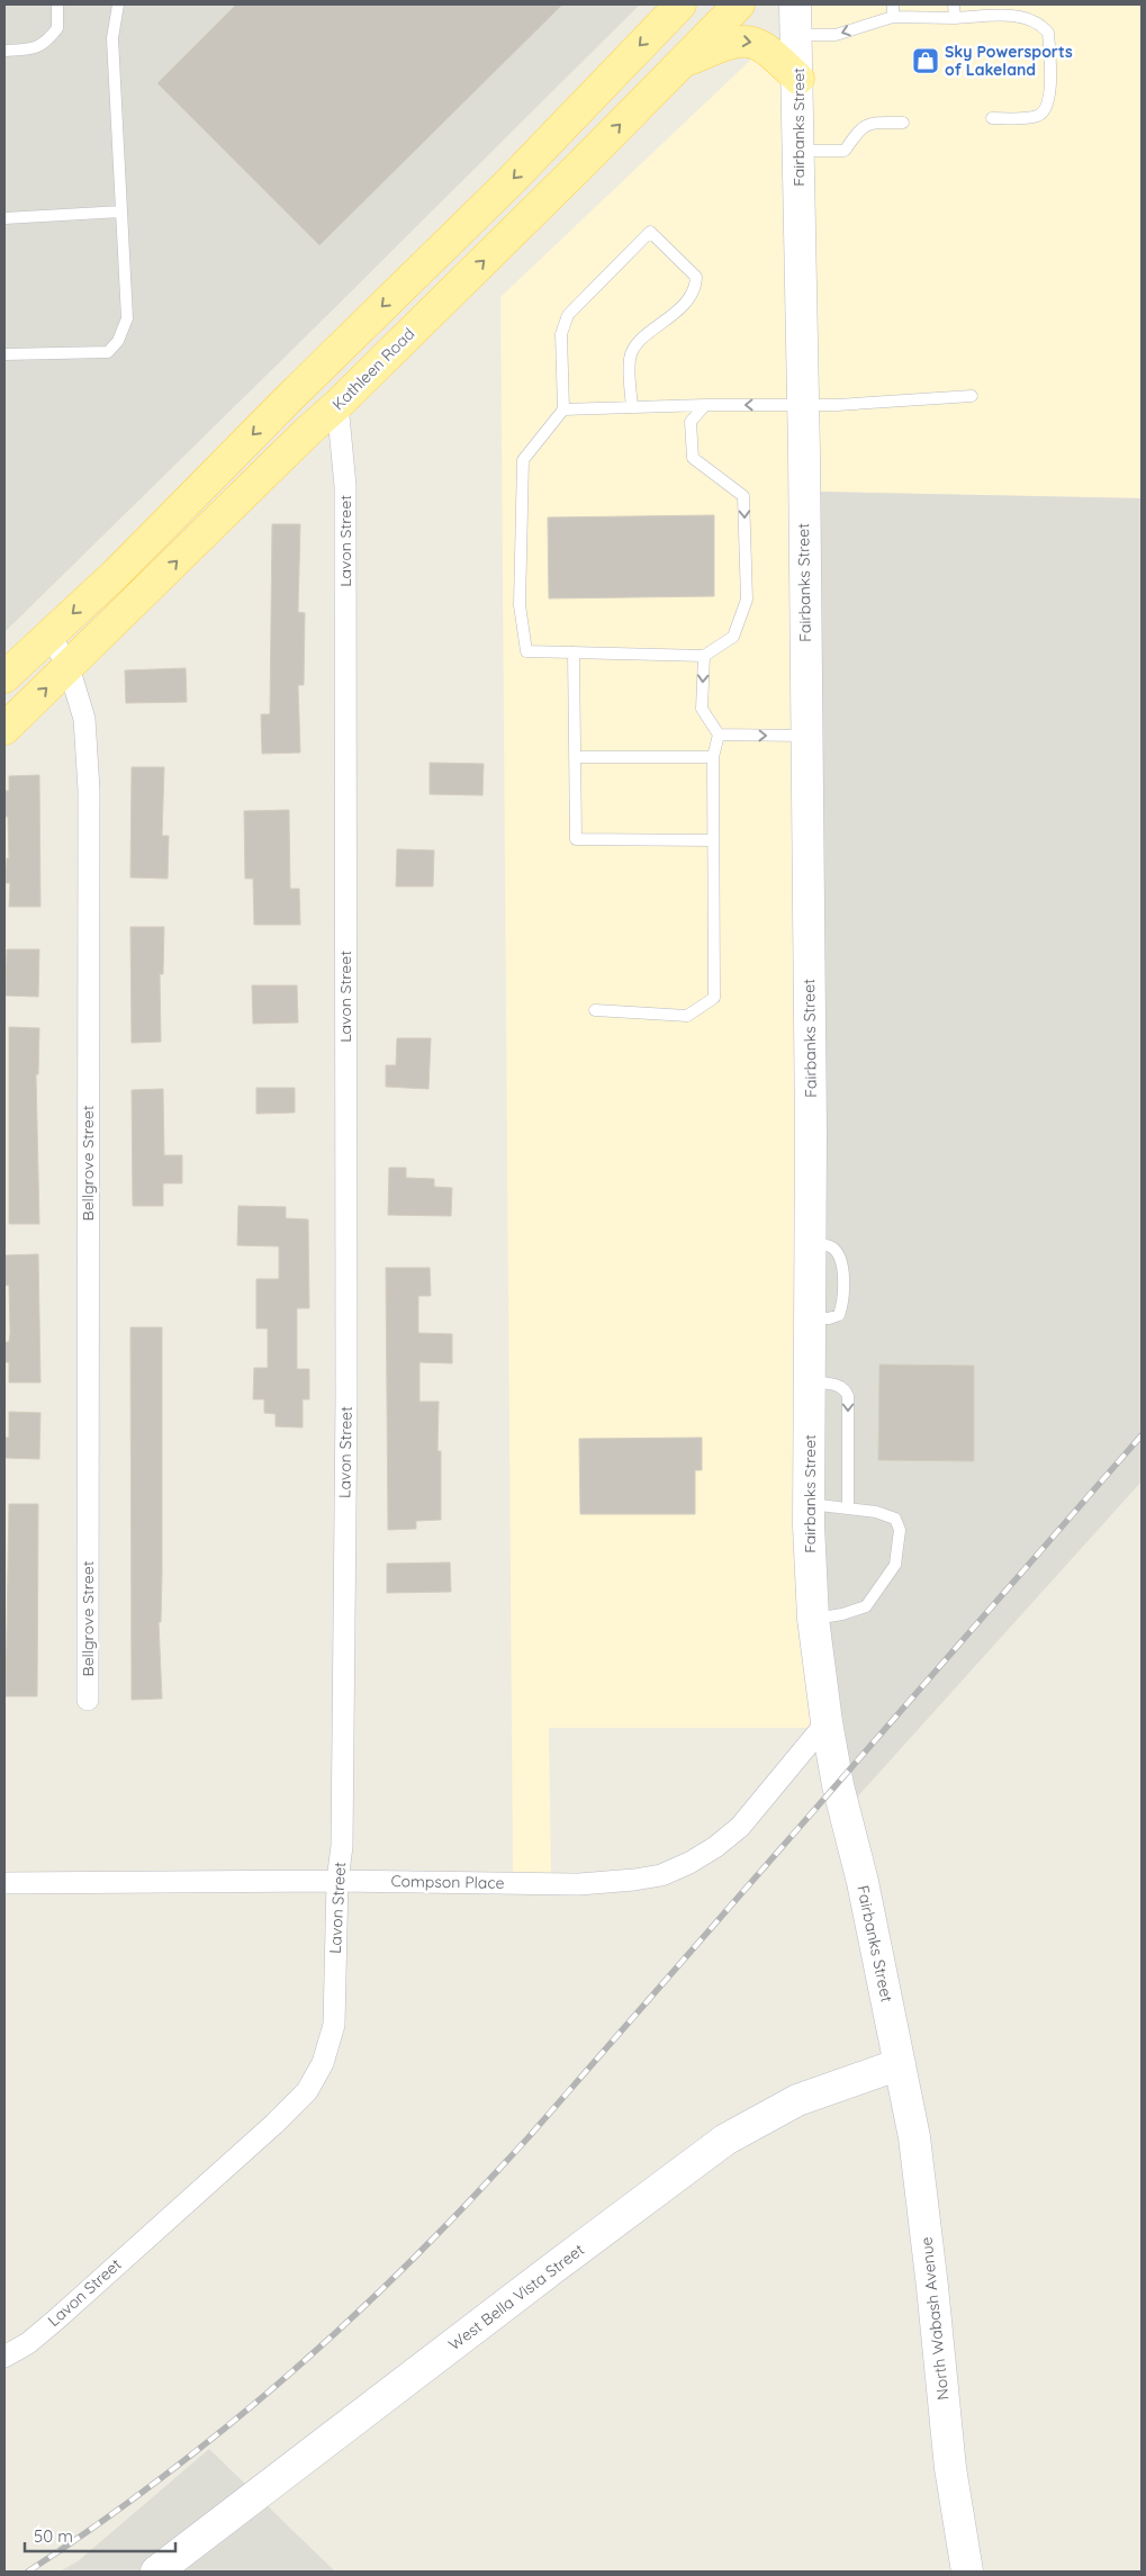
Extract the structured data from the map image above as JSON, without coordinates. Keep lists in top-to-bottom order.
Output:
{
  "streets": {
    "main road": ["Kathleen Road"],
    "street": [
      "Fairbanks Street",
      "Lavon Street",
      "Bellgrove Street",
      "Compson Place",
      "West Bella Vista Street",
      "North Wabash Avenue"
    ]
  },
  "crossings": [
    ["Fairbanks Street", "Compson Place"],
    ["Fairbanks Street", "West Bella Vista Street"],
    ["Fairbanks Street", "North Wabash Avenue"],
    ["Kathleen Road", "Lavon Street"],
    ["Kathleen Road", "Bellgrove Street"],
    ["Lavon Street", "Compson Place"],
    ["West Bella Vista Street", "North Wabash Avenue"]
  ],
  "places": {
    "shop": ["Sky Powersports of Lakeland"]
  },
  "scale_bar": "50 m"
}
